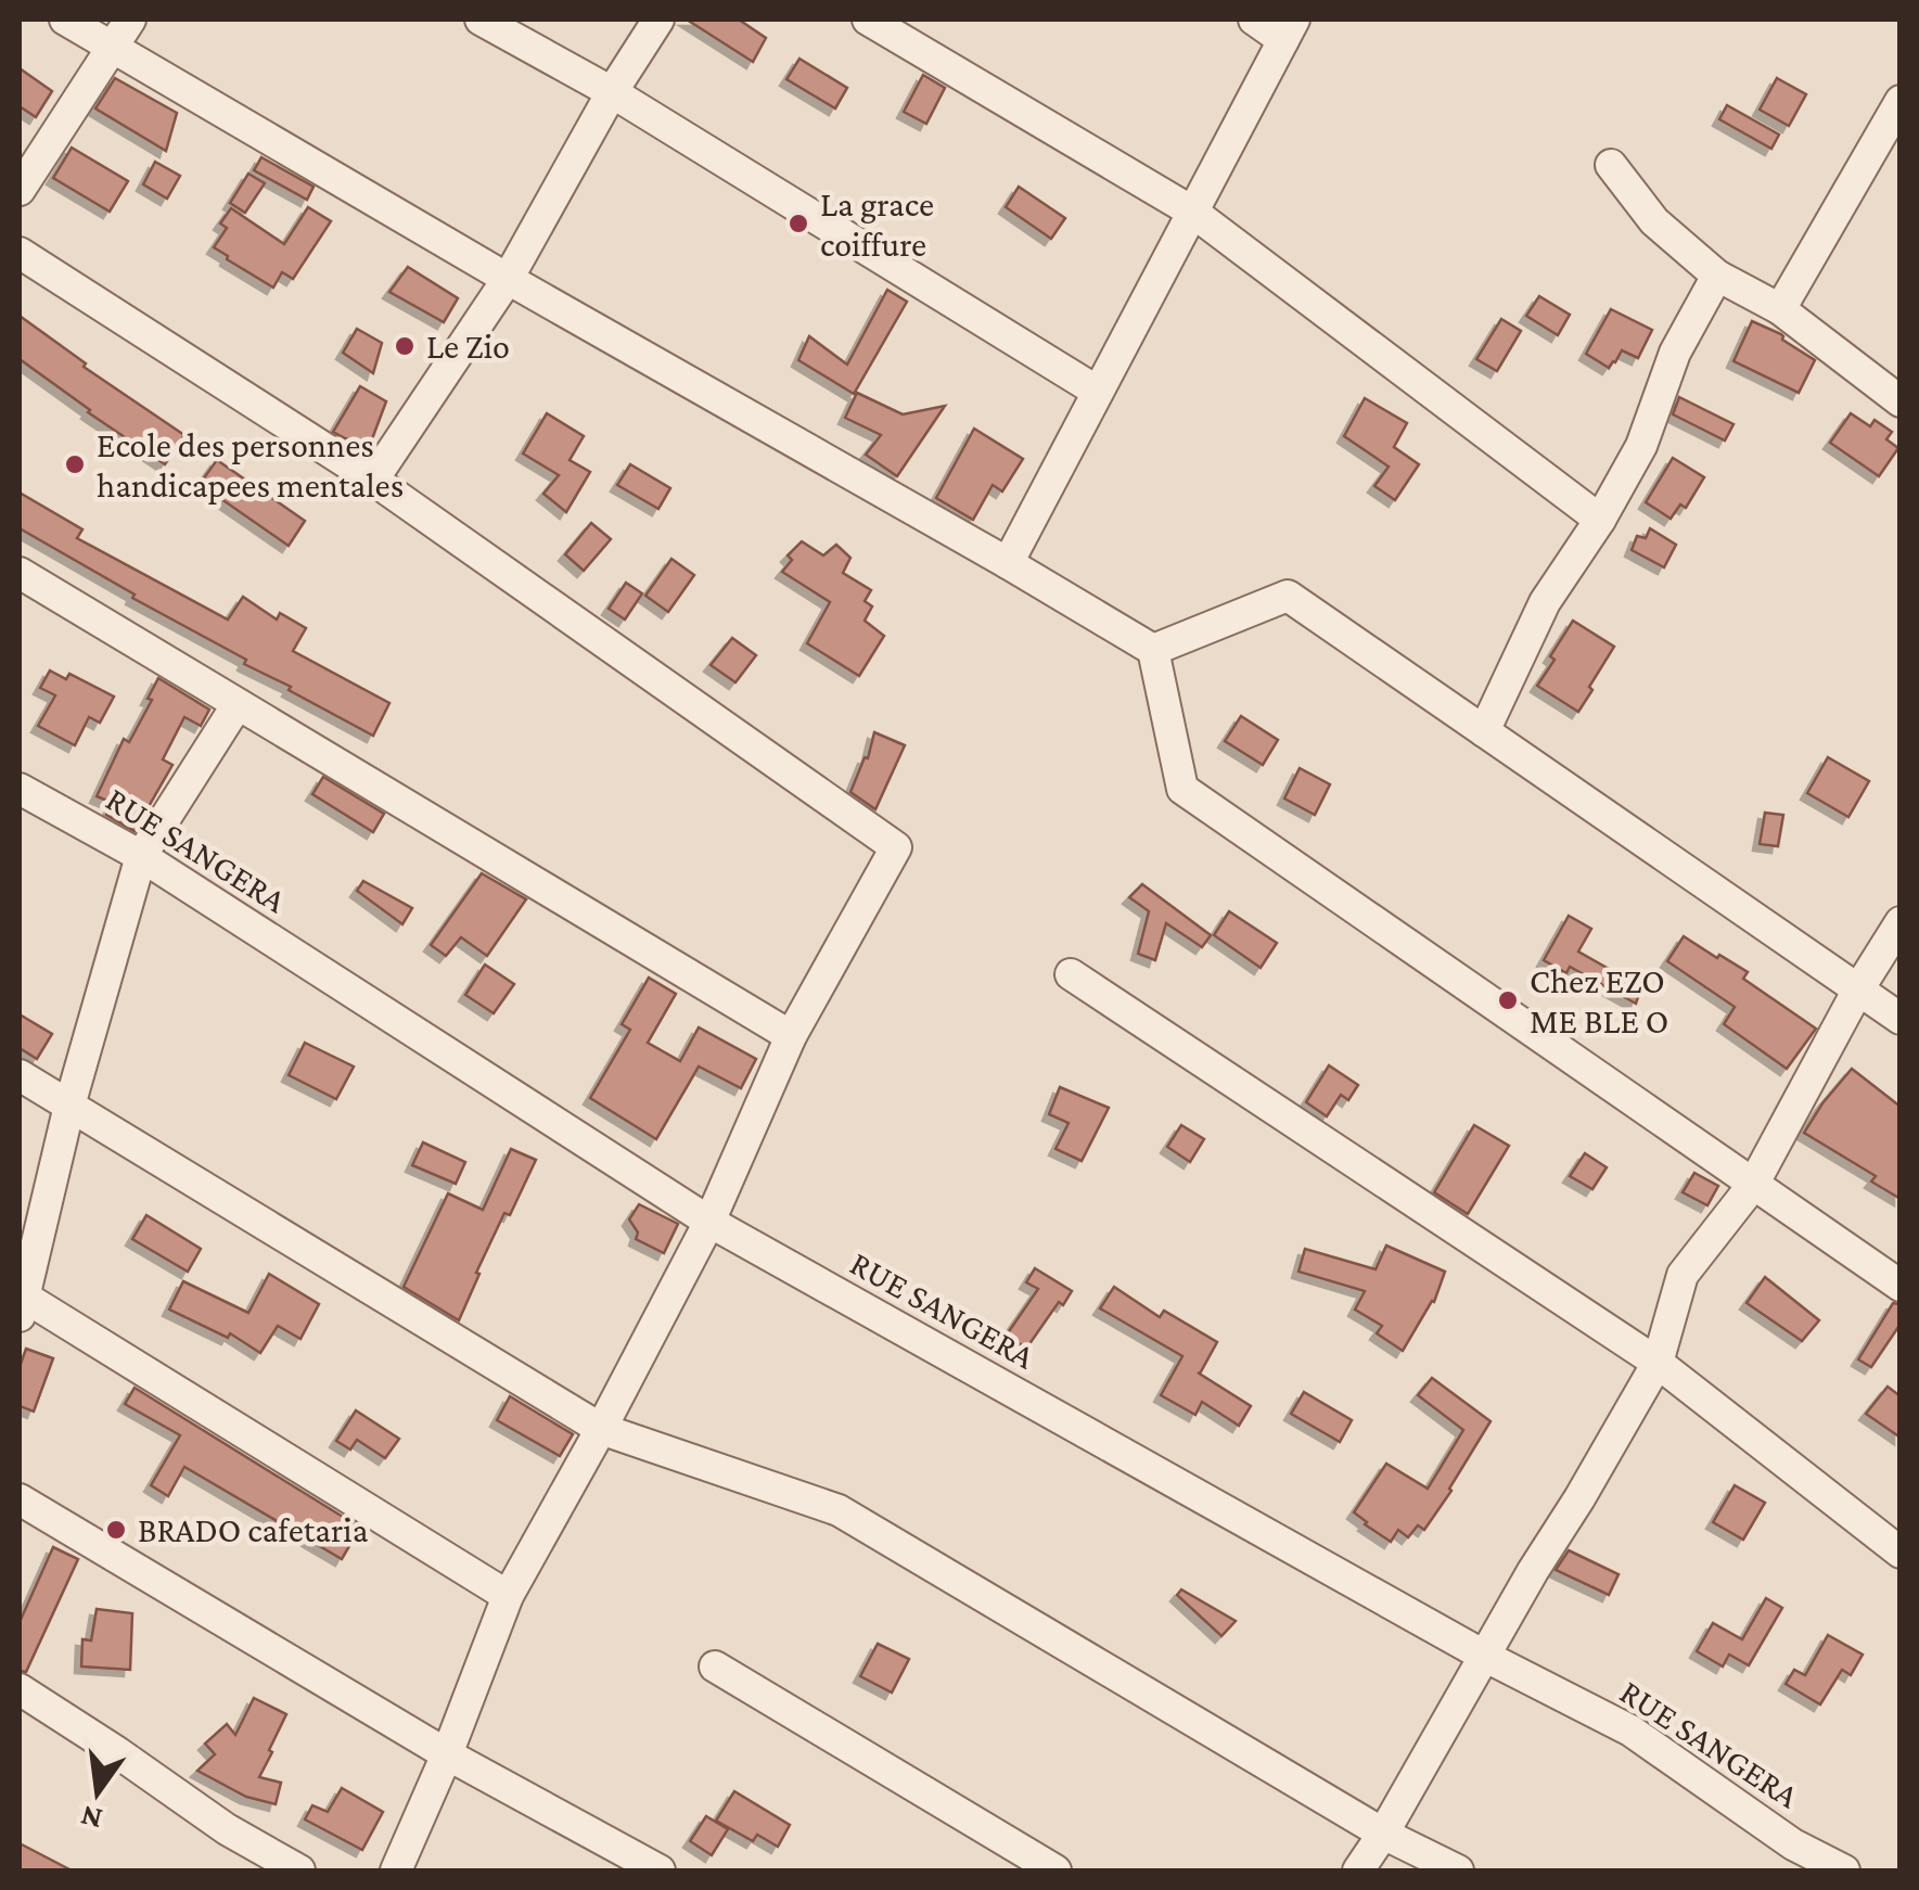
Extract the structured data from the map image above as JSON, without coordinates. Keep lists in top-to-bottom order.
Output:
{
  "streets": {
    "street": ["RUE SANGERA"]
  },
  "places": [
    "La grace coiffure",
    "Le Zio",
    "Ecole des personnes handicapees mentales",
    "Chez EZO ME BLE O",
    "BRADO cafetaria"
  ],
  "north": "bottom"
}
